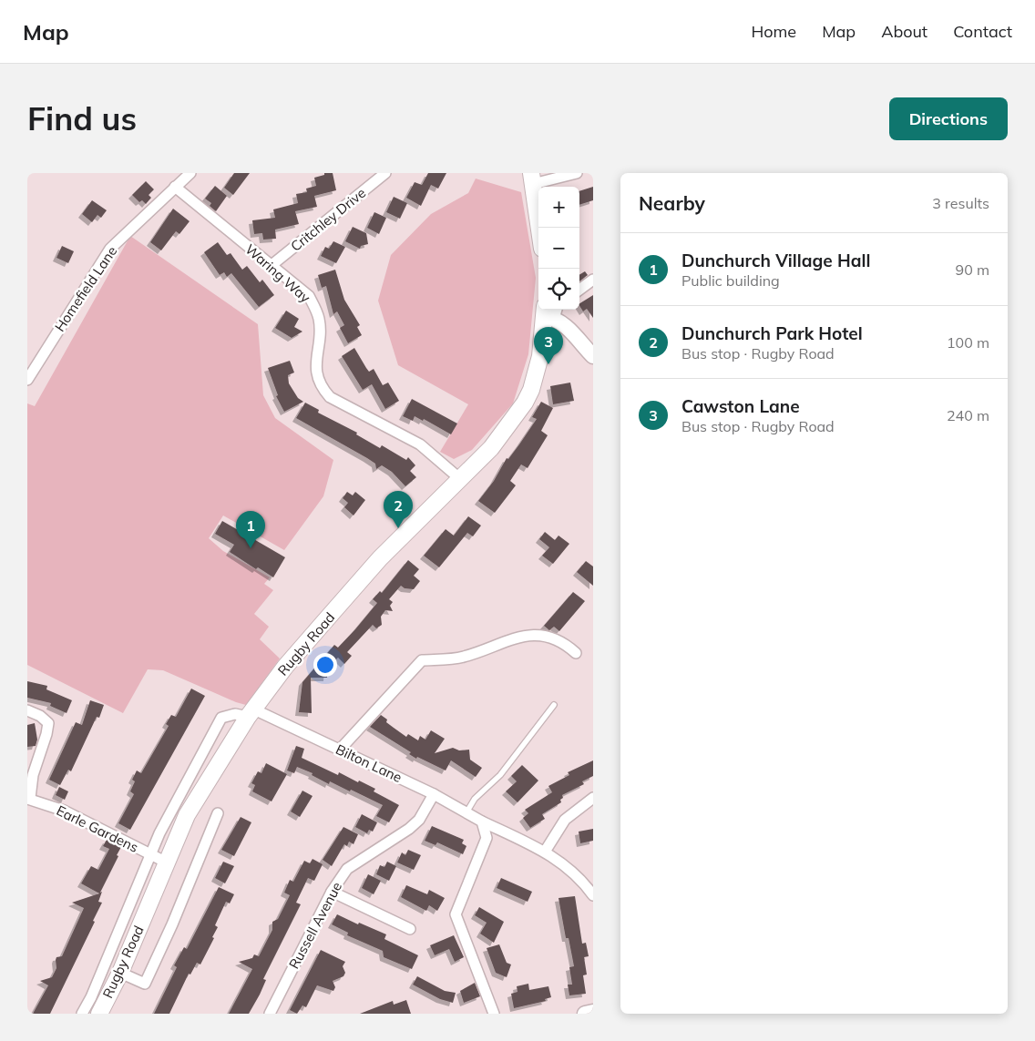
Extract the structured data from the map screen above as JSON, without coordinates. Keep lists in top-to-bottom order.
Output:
{
  "streets": {
    "main road": ["Rugby Road"],
    "street": [
      "Critchley Drive",
      "Waring Way",
      "Homefield Lane",
      "Bilton Lane",
      "Earle Gardens",
      "Russell Avenue"
    ]
  },
  "crossings": [
    ["Critchley Drive", "Waring Way"],
    ["Waring Way", "Homefield Lane"],
    ["Waring Way", "Rugby Road"],
    ["Rugby Road", "Bilton Lane"],
    ["Rugby Road", "Earle Gardens"],
    ["Bilton Lane", "Russell Avenue"]
  ],
  "page": {
    "header": "Map",
    "nav": [
      "Home",
      "Map",
      "About",
      "Contact"
    ],
    "buttons": "Directions",
    "title": "Find us",
    "heading": ["Nearby", "3 results"],
    "map_buttons": ["+", "−"],
    "list": [
      {
        "mark": "1",
        "name": "Dunchurch Village Hall",
        "note": "Public building",
        "value": "90 m"
      },
      {
        "mark": "2",
        "name": "Dunchurch Park Hotel",
        "note": "Bus stop · Rugby Road",
        "value": "100 m"
      },
      {
        "mark": "3",
        "name": "Cawston Lane",
        "note": "Bus stop · Rugby Road",
        "value": "240 m"
      }
    ],
    "pins": ["3", "2", "1"]
  }
}
